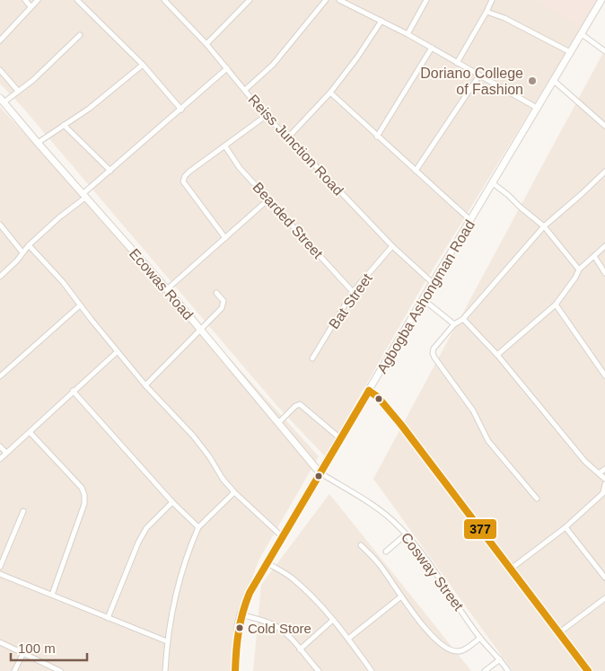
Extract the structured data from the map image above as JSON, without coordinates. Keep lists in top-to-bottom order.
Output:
{
  "streets": {
    "street": [
      "Reiss Junction Road",
      "Bearded Street",
      "Ecowas Road",
      "Agbogba Ashongman Road",
      "Bat Street",
      "Cosway Street"
    ]
  },
  "crossings": [
    ["Reiss Junction Road", "Agbogba Ashongman Road"],
    ["Reiss Junction Road", "Bat Street"],
    ["Bearded Street", "Bat Street"],
    ["Ecowas Road", "Agbogba Ashongman Road"],
    ["Ecowas Road", "Cosway Street"],
    ["Agbogba Ashongman Road", "Cosway Street"]
  ],
  "places": ["Doriano College of Fashion", "Cold Store"],
  "lines": ["transit line 377"],
  "scale_bar": "100 m"
}
